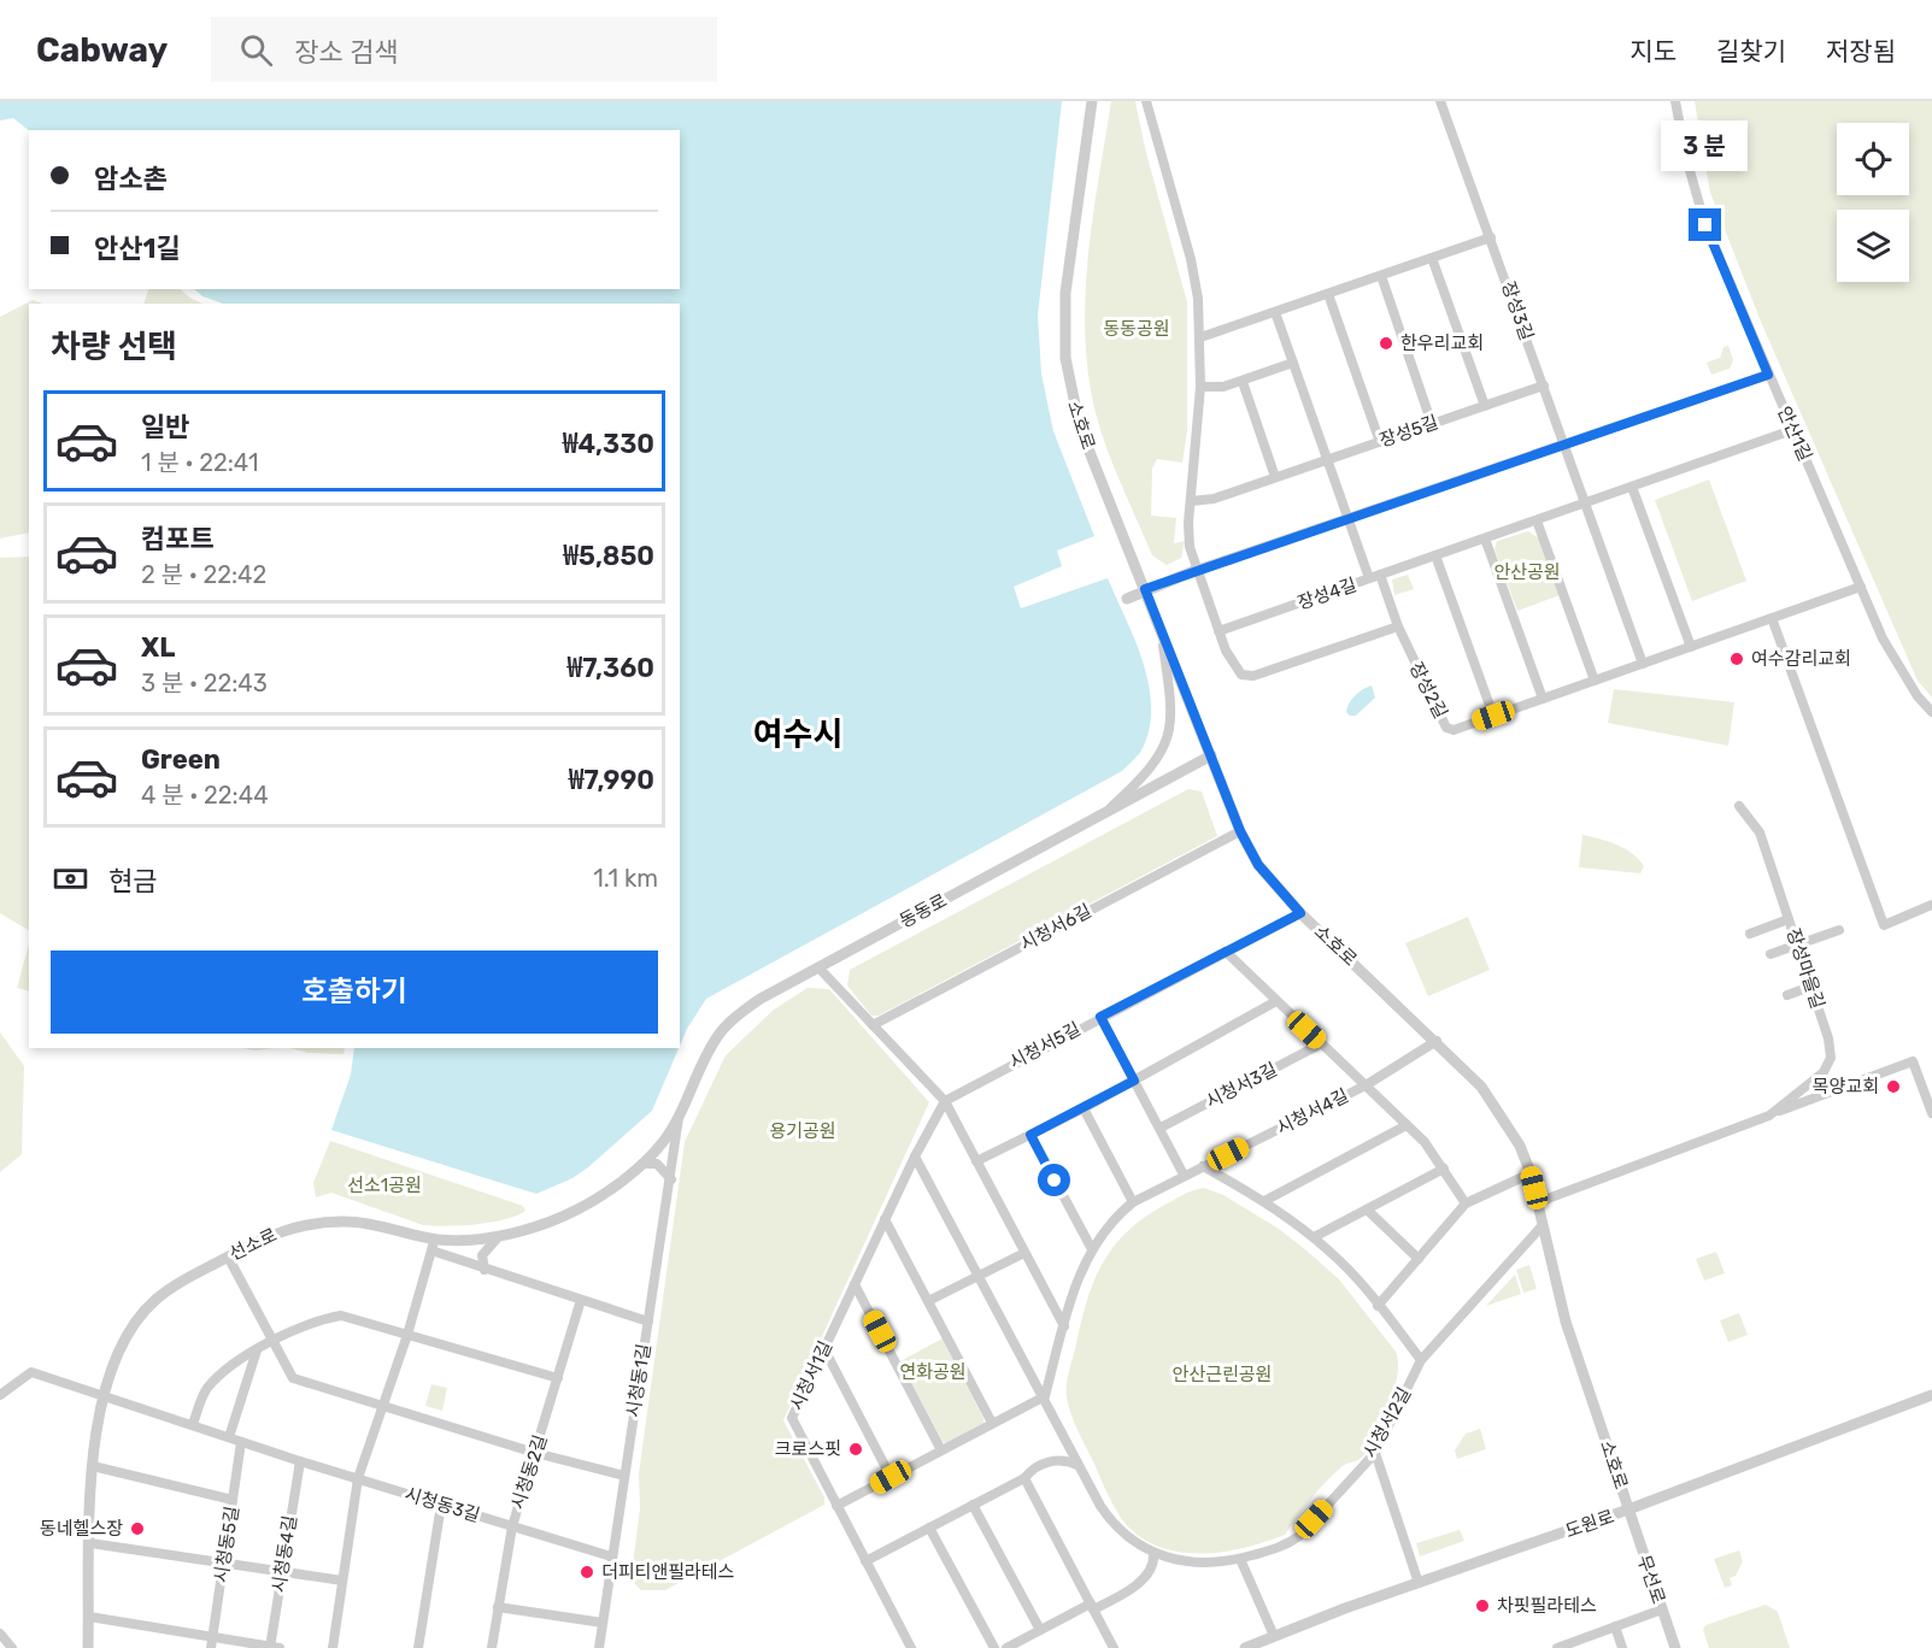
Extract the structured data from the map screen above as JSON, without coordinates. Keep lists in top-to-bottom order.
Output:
{
  "streets": {
    "street": [
      "장성3길",
      "소호로",
      "장성5길",
      "안산1길",
      "장성4길",
      "장성2길",
      "동동로",
      "시청서6길",
      "장성마을길",
      "시청서5길",
      "시청서3길",
      "시청서4길",
      "선소로",
      "시청서1길",
      "시청동1길",
      "시청서2길",
      "시청동2길",
      "시청동3길",
      "도원로",
      "시청동5길",
      "시청동4길",
      "무선로"
    ]
  },
  "crossings": [
    ["장성3길", "장성5길"],
    ["장성3길", "장성4길"],
    ["장성3길", "장성2길"],
    ["소호로", "동동로"],
    ["소호로", "시청서6길"],
    ["소호로", "장성마을길"],
    ["소호로", "시청서5길"],
    ["소호로", "시청서4길"],
    ["소호로", "시청서2길"],
    ["소호로", "도원로"],
    ["소호로", "무선로"],
    ["안산1길", "장성4길"],
    ["안산1길", "장성2길"],
    ["동동로", "선소로"],
    ["동동로", "시청동1길"],
    ["시청서5길", "시청서1길"],
    ["시청서4길", "시청서2길"],
    ["선소로", "시청동1길"],
    ["선소로", "시청동3길"],
    ["시청동1길", "시청동3길"],
    ["시청동2길", "시청동3길"],
    ["시청동3길", "시청동5길"],
    ["시청동3길", "시청동4길"],
    ["도원로", "무선로"]
  ],
  "districts": ["여수시"],
  "parks": [
    "동동공원",
    "안산공원",
    "용기공원",
    "선소1공원",
    "연화공원",
    "안산근린공원"
  ],
  "places": [
    "한우리교회",
    "여수감리교회",
    "목양교회",
    "크로스핏",
    "동네헬스장",
    "더피티앤필라테스",
    "차핏필라테스"
  ],
  "page": {
    "header": "Cabway",
    "search": "장소 검색",
    "nav": ["지도", "길찾기", "저장됨"],
    "bubble": "3 분",
    "banner": ["암소촌", "안산1길"],
    "heading": "차량 선택",
    "list": [
      {
        "name": "일반",
        "note": "1 분 · 22:41",
        "value": "₩4,330"
      },
      {
        "name": "컴포트",
        "note": "2 분 · 22:42",
        "value": "₩5,850"
      },
      {
        "name": "XL",
        "note": "3 분 · 22:43",
        "value": "₩7,360"
      },
      {
        "name": "Green",
        "note": "4 분 · 22:44",
        "value": "₩7,990"
      }
    ],
    "pay": ["현금", "1.1 km"],
    "buttons": "호출하기"
  }
}
